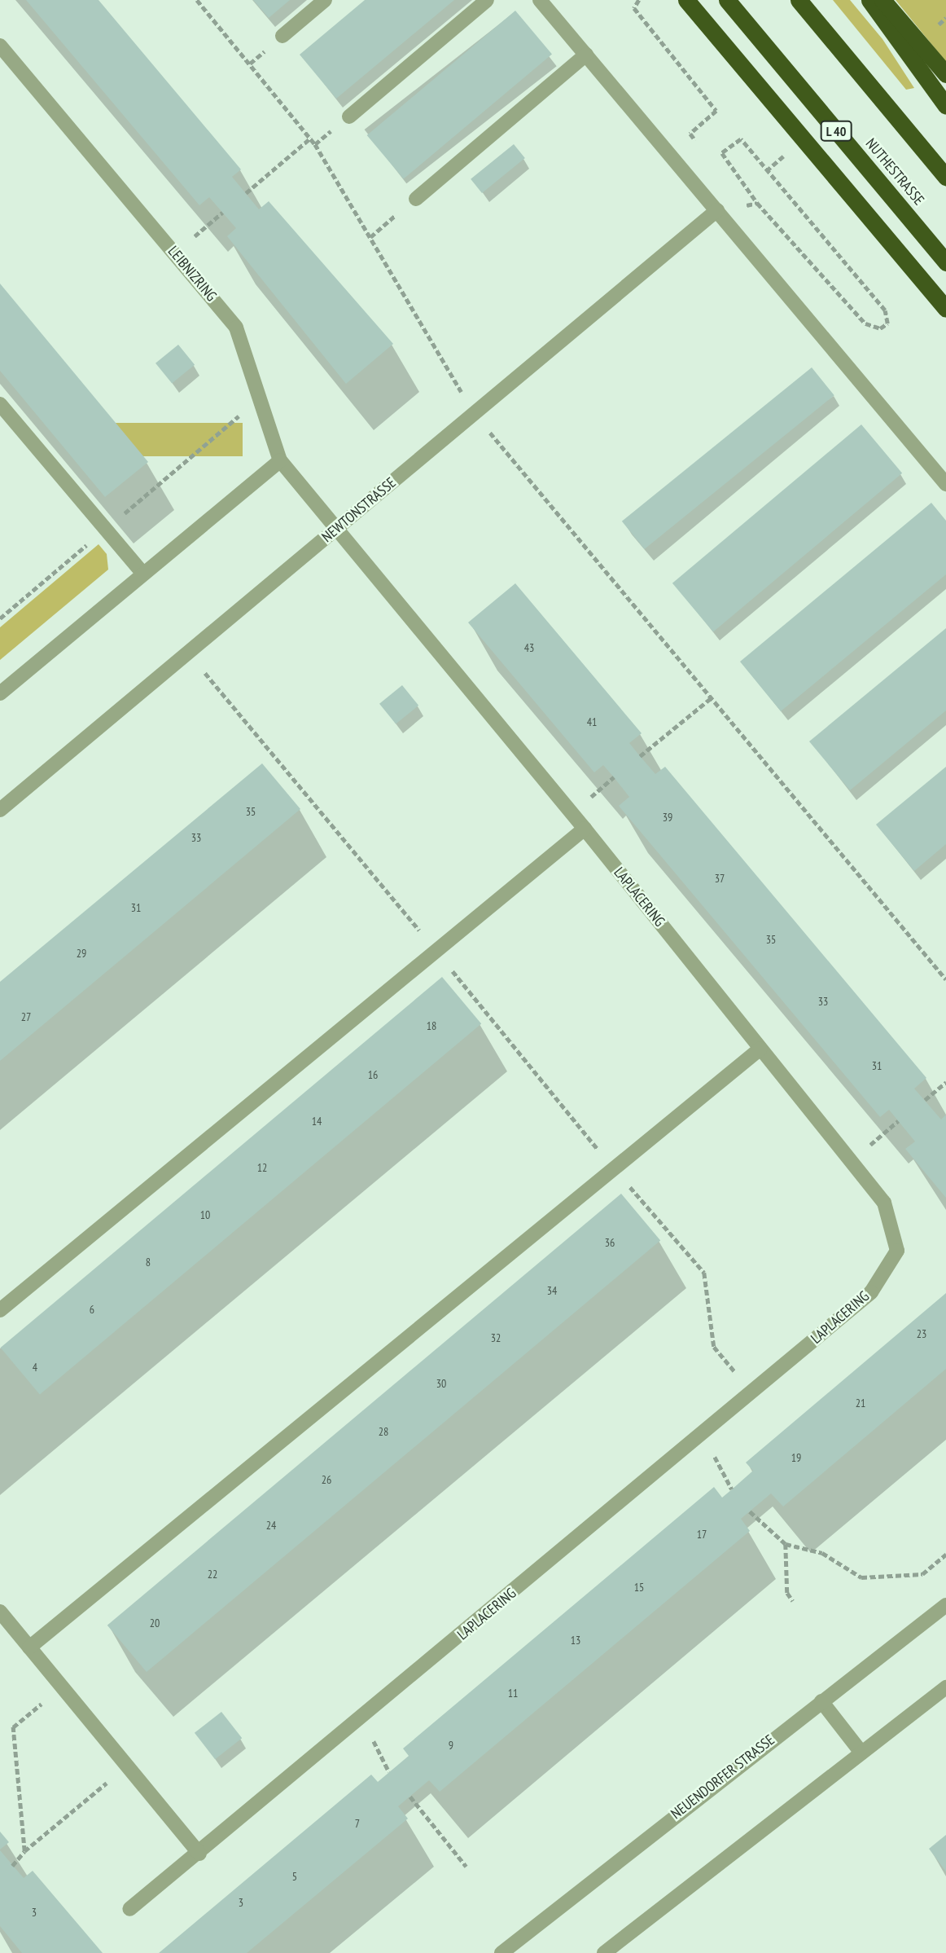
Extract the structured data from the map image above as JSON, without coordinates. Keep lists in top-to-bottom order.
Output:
{
  "streets": {
    "highway": ["L 40", "NUTHESTRASSE"],
    "street": [
      "LEIBNIZRING",
      "NEWTONSTRASSE",
      "LAPLACERING",
      "NEUENDORFER STRASSE"
    ]
  },
  "crossings": [
    ["LEIBNIZRING", "NEWTONSTRASSE"],
    ["LEIBNIZRING", "LAPLACERING"],
    ["NEWTONSTRASSE", "LAPLACERING"]
  ],
  "house_numbers": [
    "43",
    "41",
    "35",
    "39",
    "33",
    "37",
    "31",
    "35",
    "29",
    "33",
    "27",
    "18",
    "31",
    "16",
    "14",
    "12",
    "10",
    "36",
    "8",
    "34",
    "6",
    "23",
    "32",
    "4",
    "30",
    "21",
    "28",
    "19",
    "26",
    "24",
    "17",
    "22",
    "15",
    "20",
    "13",
    "11",
    "9",
    "7",
    "5",
    "3",
    "3"
  ]
}
